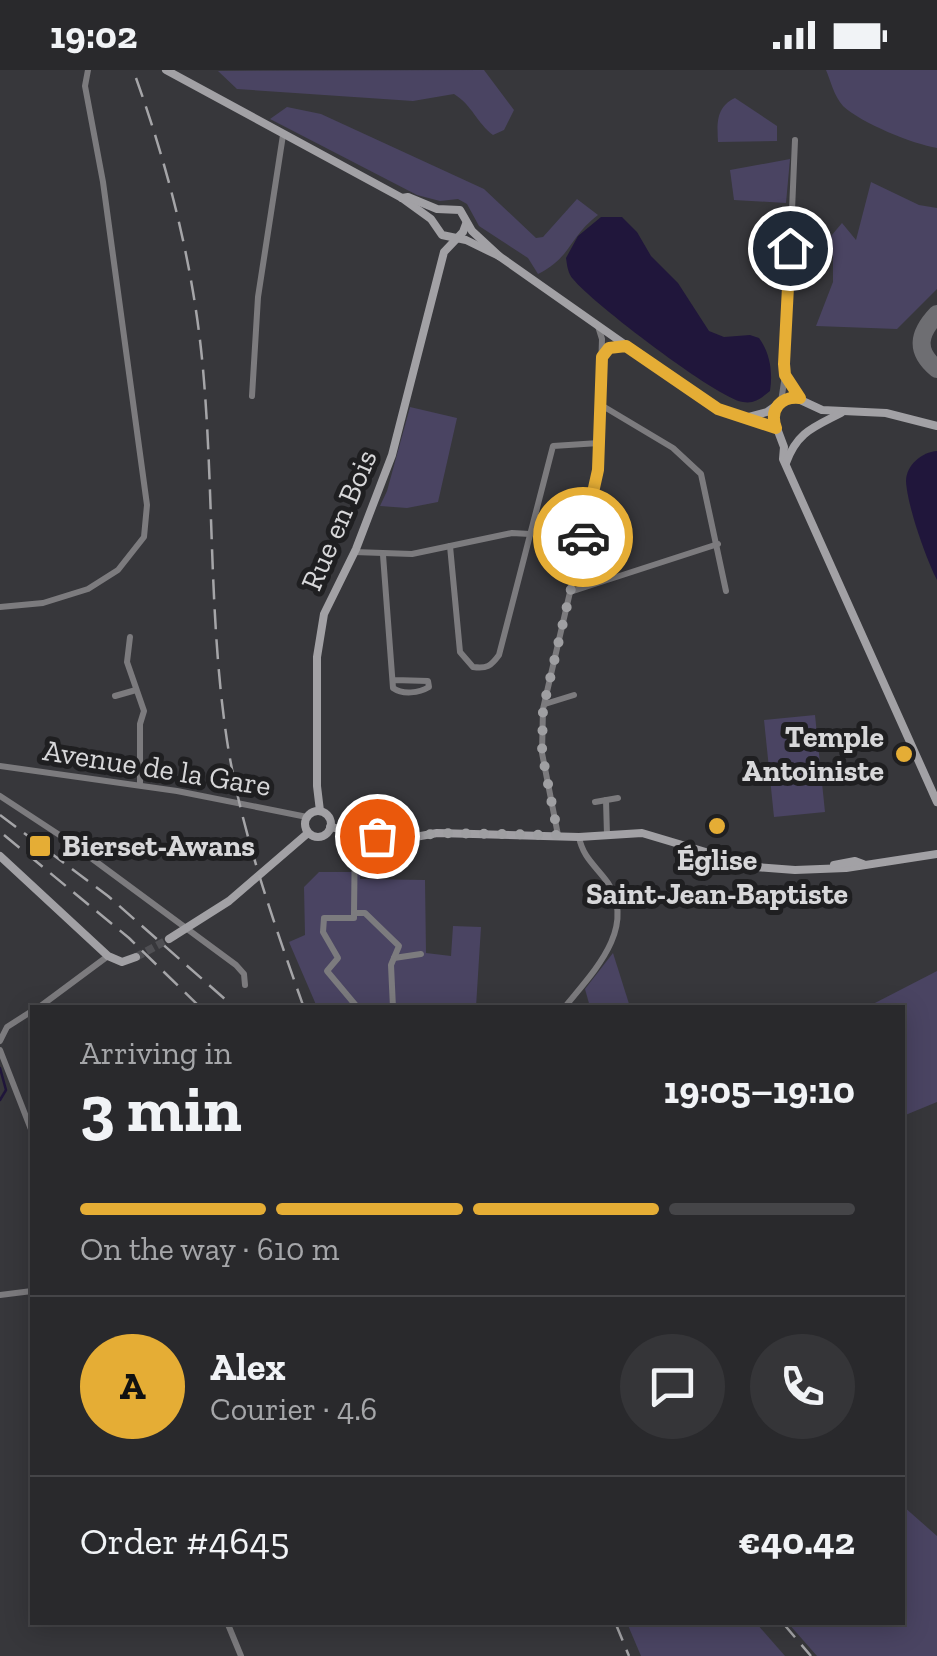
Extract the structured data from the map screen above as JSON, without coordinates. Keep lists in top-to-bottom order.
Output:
{
  "streets": {
    "street": ["Rue en Bois", "Avenue de la Gare"]
  },
  "crossings": [
    ["Rue en Bois", "Avenue de la Gare"]
  ],
  "places": {
    "other": ["Temple Antoiniste", "Église Saint-Jean-Baptiste"],
    "transit": ["Bierset-Awans"]
  },
  "page": {
    "status": "19:02",
    "heading": ["3 min", "Arriving in", "19:05–19:10"],
    "panel": [
      "Alex",
      "Courier · 4.6",
      "Order #4645",
      "€40.42"
    ],
    "bar": "On the way · 610 m",
    "round": "A"
  }
}
